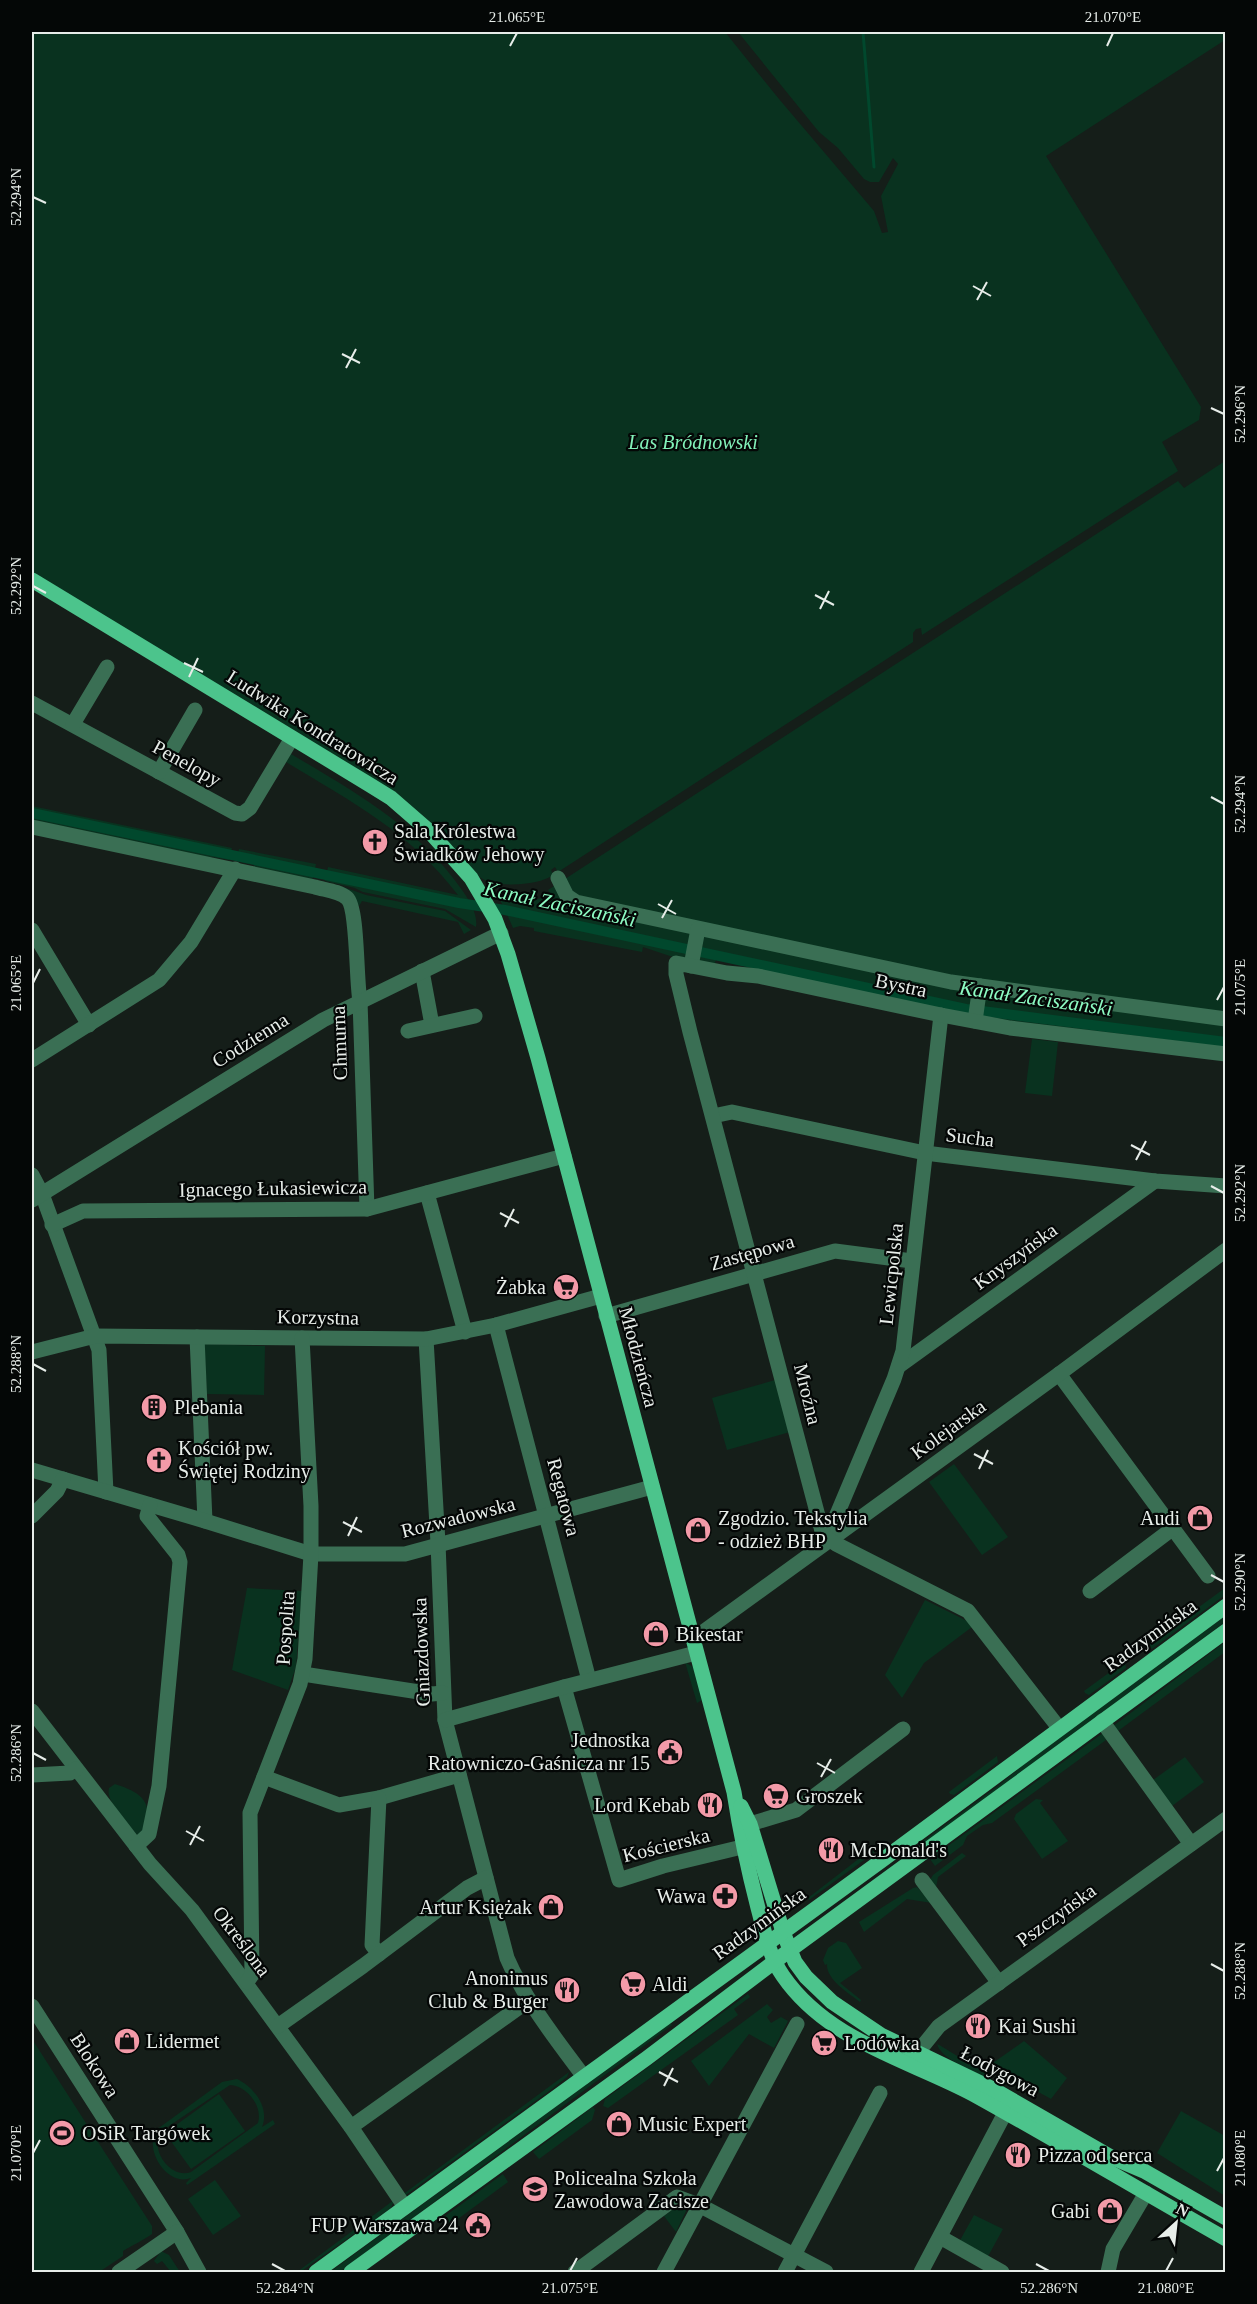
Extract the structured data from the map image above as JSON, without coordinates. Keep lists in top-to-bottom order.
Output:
{
  "streets": {
    "main road": [
      "Ludwika Kondratowicza",
      "Młodzieńcza",
      "Radzymińska",
      "Łodygowa"
    ],
    "street": [
      "Penelopy",
      "Bystra",
      "Codzienna",
      "Chmurna",
      "Sucha",
      "Ignacego Łukasiewicza",
      "Zastępowa",
      "Knyszyńska",
      "Lewicpolska",
      "Korzystna",
      "Mroźna",
      "Kolejarska",
      "Regatowa",
      "Rozwadowska",
      "Pospolita",
      "Gniazdowska",
      "Kościerska",
      "Pszczyńska",
      "Określona",
      "Blokowa"
    ]
  },
  "crossings": [
    ["Ludwika Kondratowicza", "Penelopy"],
    ["Ludwika Kondratowicza", "Codzienna"],
    ["Ludwika Kondratowicza", "Młodzieńcza"],
    ["Bystra", "Lewicpolska"],
    ["Bystra", "Mroźna"],
    ["Codzienna", "Chmurna"],
    ["Codzienna", "Młodzieńcza"],
    ["Chmurna", "Ignacego Łukasiewicza"],
    ["Sucha", "Knyszyńska"],
    ["Sucha", "Lewicpolska"],
    ["Sucha", "Mroźna"],
    ["Ignacego Łukasiewicza", "Młodzieńcza"],
    ["Zastępowa", "Lewicpolska"],
    ["Zastępowa", "Młodzieńcza"],
    ["Zastępowa", "Mroźna"],
    ["Knyszyńska", "Lewicpolska"],
    ["Korzystna", "Młodzieńcza"],
    ["Korzystna", "Regatowa"],
    ["Korzystna", "Pospolita"],
    ["Korzystna", "Gniazdowska"],
    ["Młodzieńcza", "Kolejarska"],
    ["Młodzieńcza", "Rozwadowska"],
    ["Młodzieńcza", "Radzymińska"],
    ["Młodzieńcza", "Kościerska"],
    ["Młodzieńcza", "Łodygowa"],
    ["Mroźna", "Kolejarska"],
    ["Regatowa", "Rozwadowska"],
    ["Rozwadowska", "Pospolita"],
    ["Rozwadowska", "Gniazdowska"],
    ["Pospolita", "Określona"],
    ["Radzymińska", "Gniazdowska"],
    ["Radzymińska", "Określona"],
    ["Radzymińska", "Łodygowa"],
    ["Pszczyńska", "Łodygowa"]
  ],
  "water": ["Kanał Zaciszański"],
  "parks": ["Las Bródnowski"],
  "places": {
    "church": ["Sala Królestwa Świadków Jehowy", "Kościół pw. Świętej Rodziny"],
    "supermarket": [
      "Żabka",
      "Groszek",
      "Aldi",
      "Lodówka"
    ],
    "building": ["Plebania"],
    "shop": [
      "Audi",
      "Zgodzio. Tekstylia - odzież BHP",
      "Bikestar",
      "Artur Księżak",
      "Lidermet",
      "Music Expert",
      "Gabi"
    ],
    "public building": ["Jednostka Ratowniczo-Gaśnicza nr 15", "FUP Warszawa 24"],
    "restaurant": [
      "Lord Kebab",
      "McDonald's",
      "Anonimus Club & Burger",
      "Kai Sushi",
      "Pizza od serca"
    ],
    "pharmacy": ["Wawa"],
    "sports": ["OSiR Targówek"],
    "school or university": ["Policealna Szkoła Zawodowa Zacisze"]
  },
  "north": "top right",
  "coordinates": [
    "21.065°E",
    "21.070°E",
    "52.294°N",
    "52.296°N",
    "52.292°N",
    "21.075°E",
    "52.288°N",
    "52.290°N",
    "52.286°N",
    "21.080°E",
    "52.284°N"
  ]
}
